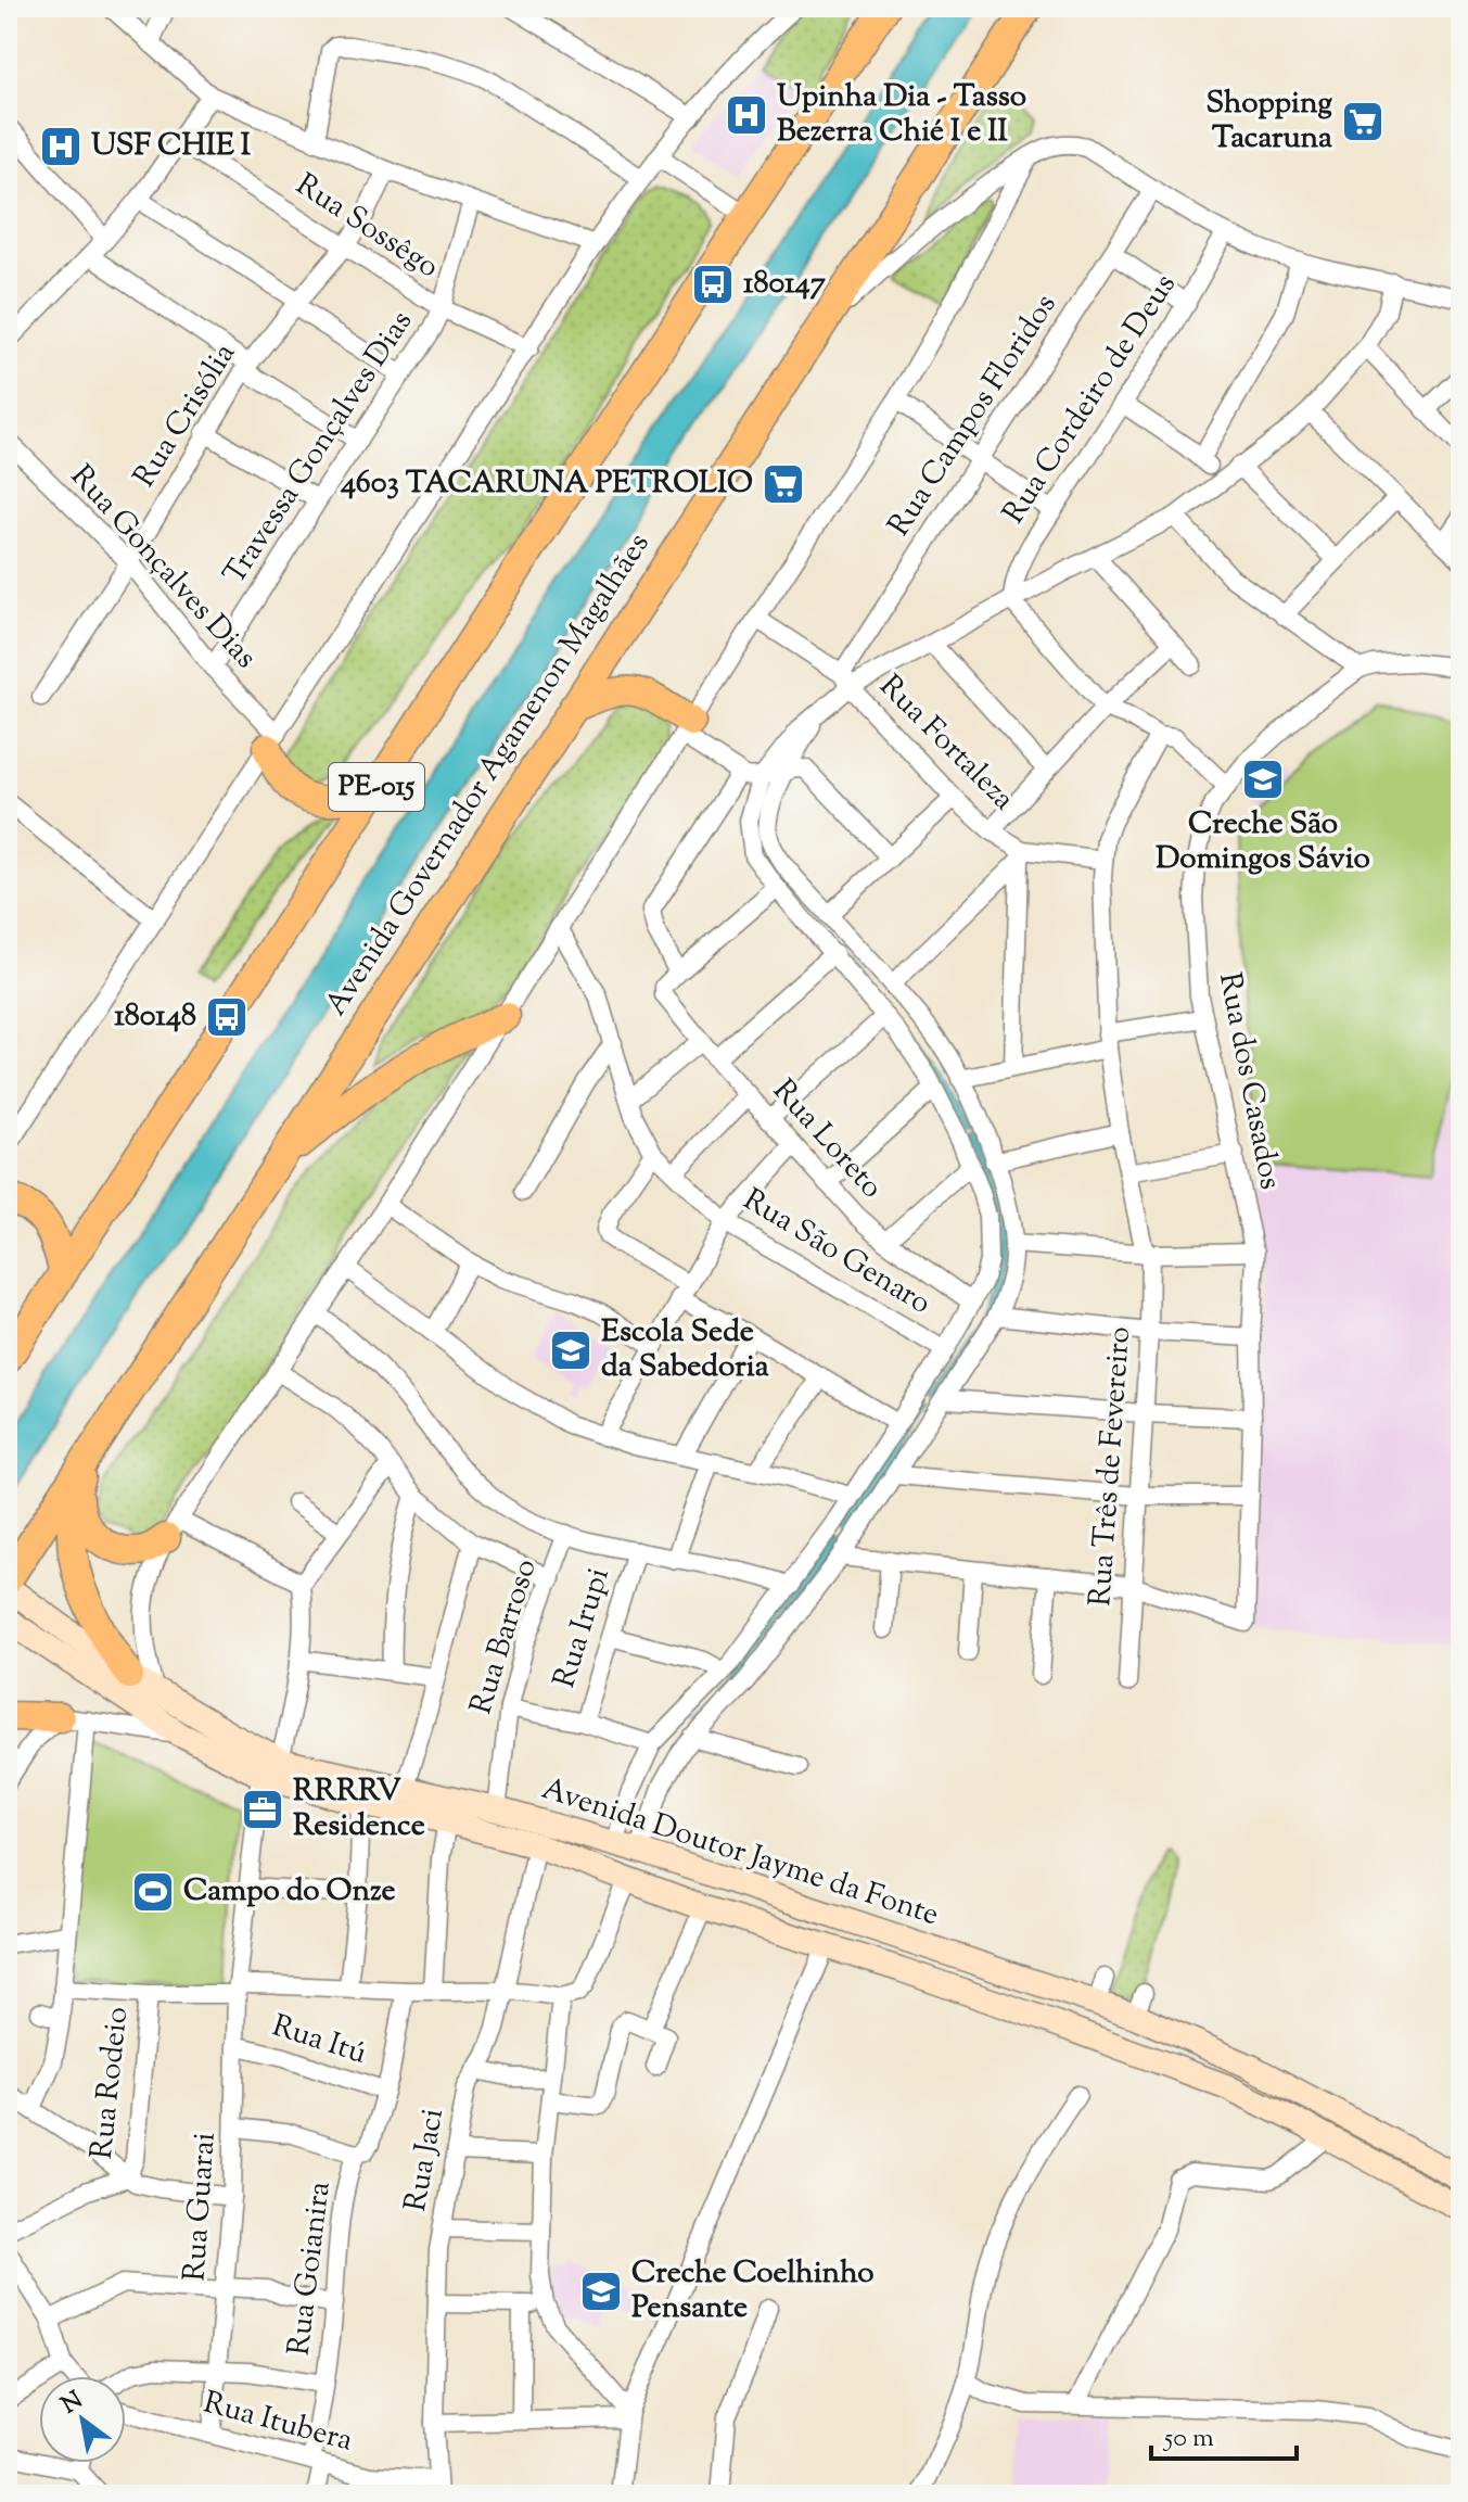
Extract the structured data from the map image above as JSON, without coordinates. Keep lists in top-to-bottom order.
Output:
{
  "streets": {
    "highway": ["Avenida Governador Agamenon Magalhães", "PE-015"],
    "main road": ["Avenida Doutor Jayme da Fonte"],
    "street": [
      "Rua Sossêgo",
      "Rua Cordeiro de Deus",
      "Rua Crisólia",
      "Rua Campos Floridos",
      "Travessa Gonçalves Dias",
      "Rua Gonçalves Dias",
      "Rua Fortaleza",
      "Rua dos Casados",
      "Rua Loreto",
      "Rua São Genaro",
      "Rua Três de Fevereiro",
      "Rua Irupi",
      "Rua Barroso",
      "Rua Itú",
      "Rua Rodeio",
      "Rua Jaci",
      "Rua Guarai",
      "Rua Goianira",
      "Rua Itubera"
    ]
  },
  "crossings": [
    ["Rua Sossêgo", "Rua Crisólia"],
    ["Rua Sossêgo", "Travessa Gonçalves Dias"],
    ["Rua Crisólia", "Rua Gonçalves Dias"],
    ["Rua Campos Floridos", "Rua Fortaleza"],
    ["Travessa Gonçalves Dias", "Rua Gonçalves Dias"],
    ["Rua Fortaleza", "Rua Três de Fevereiro"],
    ["Avenida Governador Agamenon Magalhães", "Avenida Doutor Jayme da Fonte"],
    ["Rua dos Casados", "Rua Três de Fevereiro"],
    ["Rua Barroso", "Avenida Doutor Jayme da Fonte"],
    ["Avenida Doutor Jayme da Fonte", "Rua Jaci"],
    ["Avenida Doutor Jayme da Fonte", "Rua Guarai"],
    ["Rua Itú", "Rua Guarai"],
    ["Rua Itú", "Rua Goianira"],
    ["Rua Jaci", "Rua Itubera"],
    ["Rua Guarai", "Rua Itubera"],
    ["Rua Goianira", "Rua Itubera"]
  ],
  "places": {
    "hospital": ["Upinha Dia - Tasso Bezerra Chié I e II", "USF CHIE I"],
    "supermarket": ["Shopping Tacaruna", "4603 TACARUNA PETROLIO"],
    "bus stop": ["180147", "180148"],
    "school or university": ["Creche São Domingos Sávio", "Escola Sede da Sabedoria", "Creche Coelhinho Pensante"],
    "office": ["RRRRV Residence"],
    "sports": ["Campo do Onze"]
  },
  "scale_bar": "50 m",
  "north": "top left"
}
